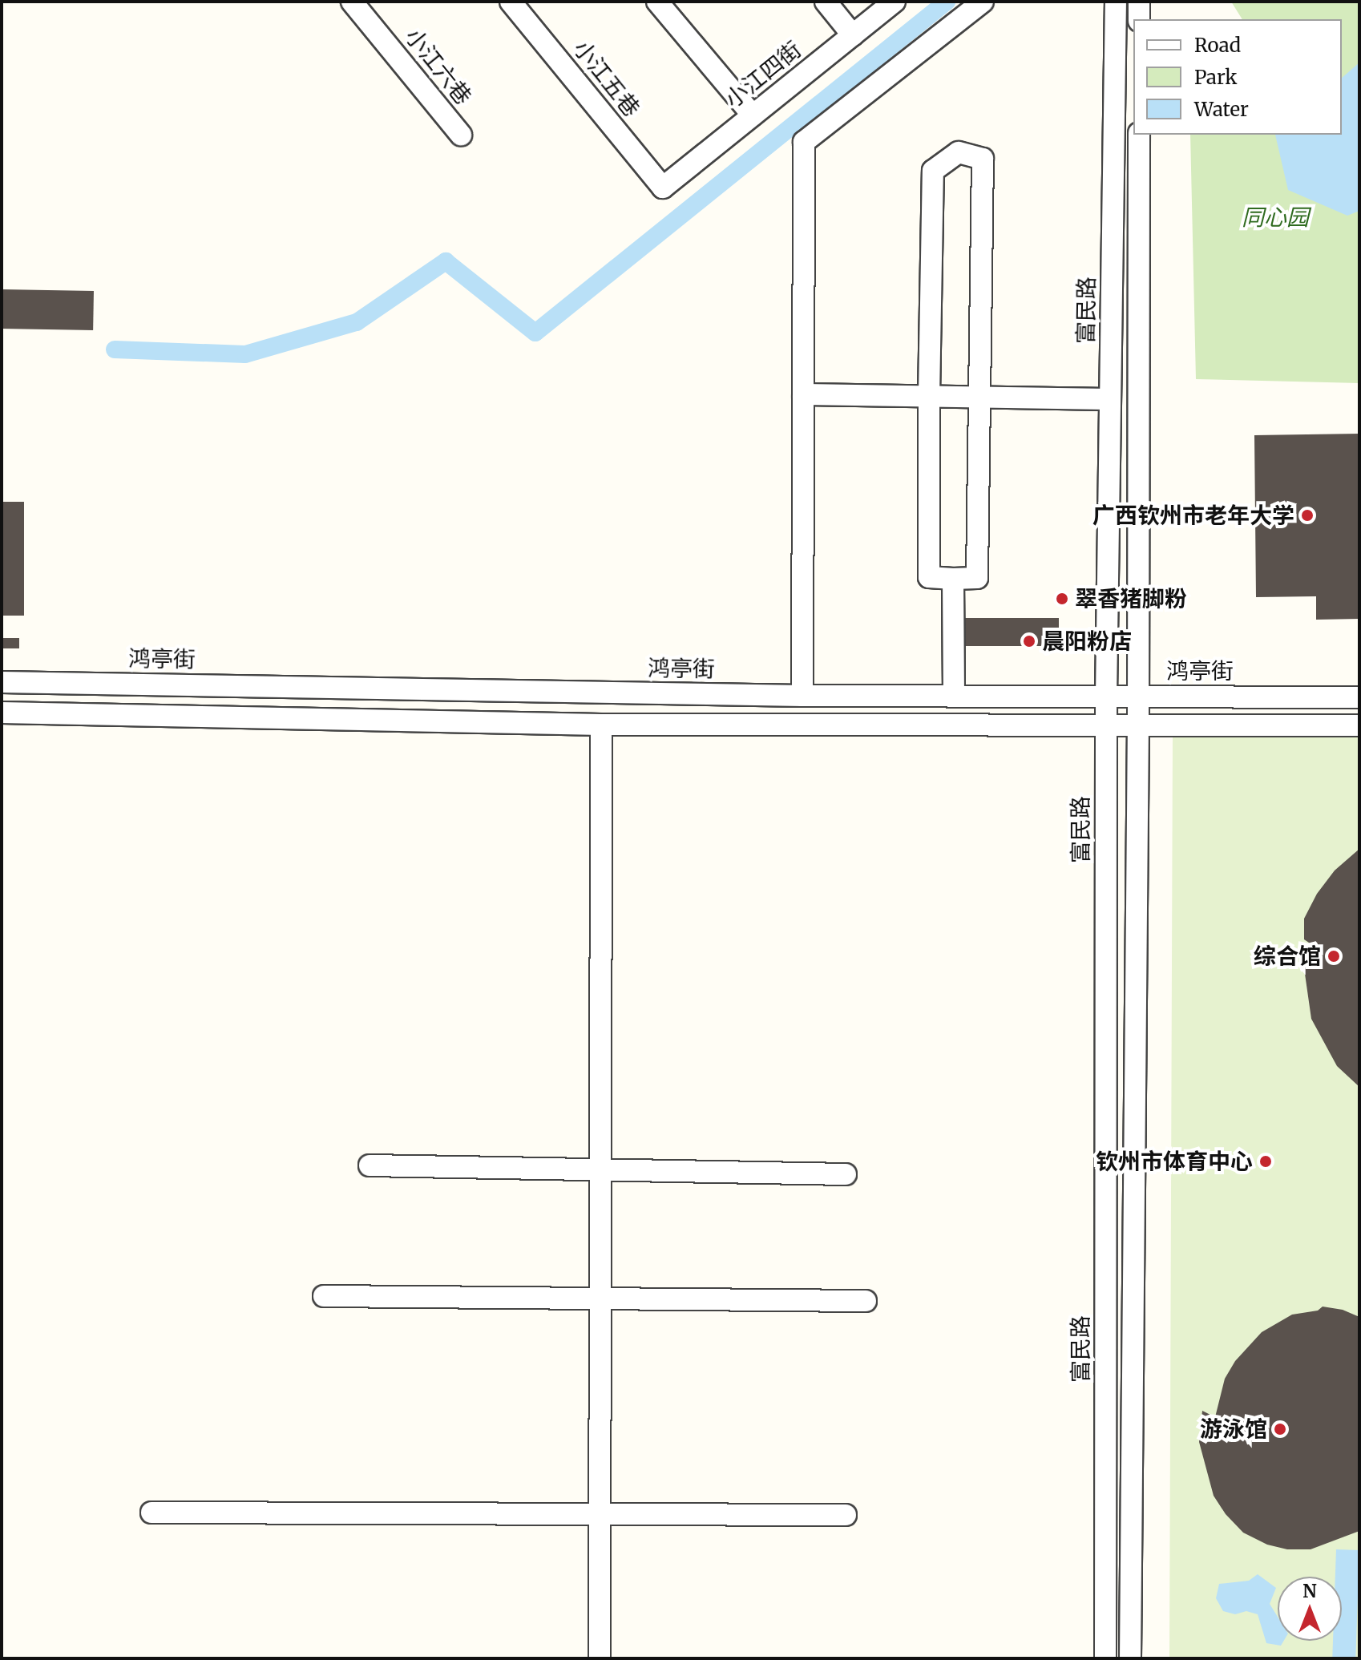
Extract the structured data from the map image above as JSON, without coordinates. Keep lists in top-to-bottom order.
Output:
{
  "streets": {
    "street": [
      "小江六巷",
      "小江四街",
      "小江五巷",
      "富民路",
      "鸿亭街"
    ]
  },
  "crossings": [
    ["小江四街", "小江五巷"],
    ["富民路", "鸿亭街"]
  ],
  "parks": ["同心园"],
  "places": [
    "广西钦州市老年大学",
    "翠香猪脚粉",
    "晨阳粉店",
    "综合馆",
    "钦州市体育中心",
    "游泳馆"
  ],
  "legend": ["Road", "Park", "Water"],
  "north": "top"
}
